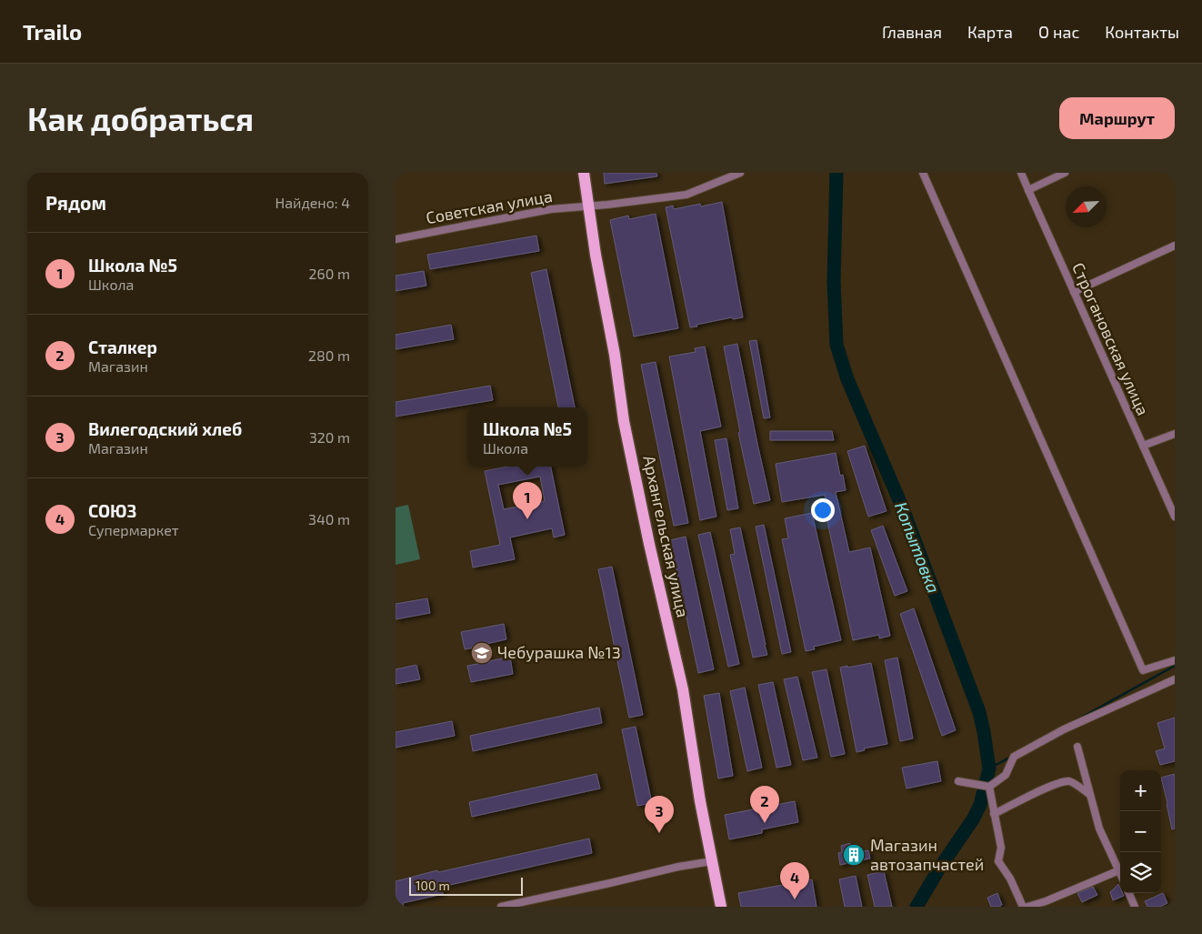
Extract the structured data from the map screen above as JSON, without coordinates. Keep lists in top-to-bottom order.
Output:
{
  "streets": {
    "main road": ["Архангельская улица"],
    "street": ["Советская улица", "Строгановская улица"]
  },
  "crossings": [
    ["Советская улица", "Архангельская улица"]
  ],
  "water": ["Копытовка"],
  "places": {
    "school or university": ["Чебурашка №13"],
    "building": ["Магазин автозапчастей"]
  },
  "scale_bar": "100 m",
  "north": "bottom left",
  "page": {
    "header": "Trailo",
    "nav": [
      "Главная",
      "Карта",
      "О нас",
      "Контакты"
    ],
    "buttons": "Маршрут",
    "title": "Как добраться",
    "heading": ["Рядом", "Найдено: 4"],
    "list": [
      {
        "mark": "1",
        "name": "Школа №5",
        "note": "Школа",
        "value": "260 m"
      },
      {
        "mark": "2",
        "name": "Сталкер",
        "note": "Магазин",
        "value": "280 m"
      },
      {
        "mark": "3",
        "name": "Вилегодский хлеб",
        "note": "Магазин",
        "value": "320 m"
      },
      {
        "mark": "4",
        "name": "СОЮЗ",
        "note": "Супермаркет",
        "value": "340 m"
      }
    ],
    "popup": ["Школа №5", "Школа"],
    "pins": [
      "1",
      "2",
      "3",
      "4"
    ],
    "map_buttons": ["+", "−"],
    "scale": "100 m"
  }
}
